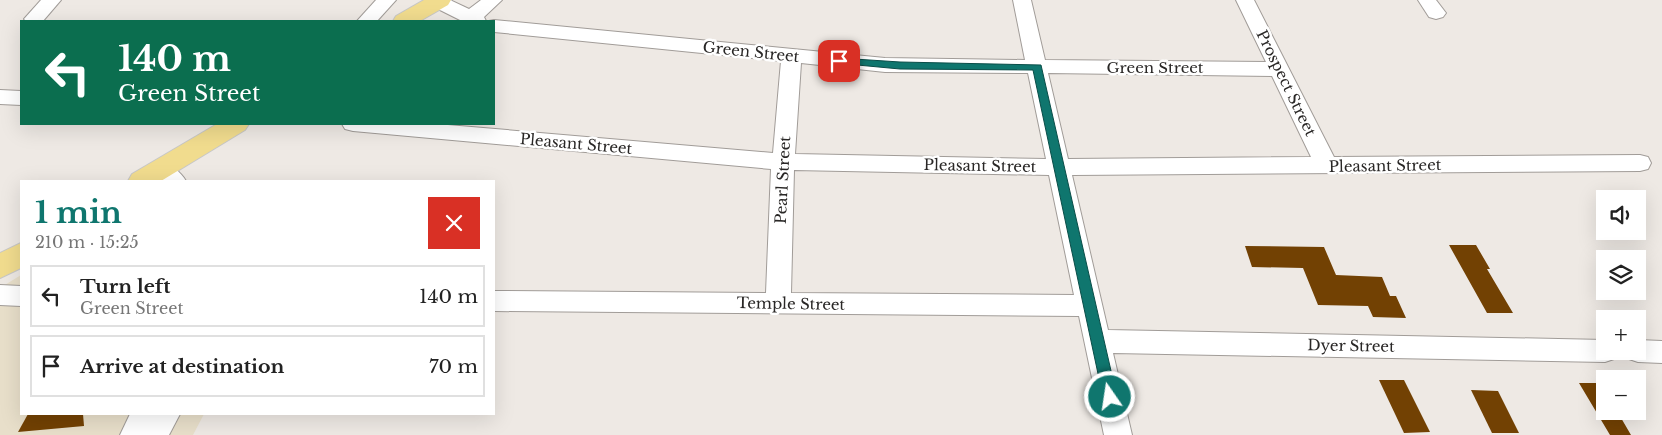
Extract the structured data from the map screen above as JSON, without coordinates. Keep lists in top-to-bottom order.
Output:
{
  "streets": {
    "street": [
      "Green Street",
      "Prospect Street",
      "Pleasant Street",
      "Pearl Street",
      "Temple Street",
      "Dyer Street"
    ]
  },
  "crossings": [
    ["Green Street", "Prospect Street"],
    ["Green Street", "Pearl Street"],
    ["Prospect Street", "Pleasant Street"],
    ["Pleasant Street", "Pearl Street"],
    ["Pearl Street", "Temple Street"]
  ],
  "page": {
    "turn": ["140 m", "Green Street"],
    "heading": ["1 min", "210 m · 15:25"],
    "map_buttons": ["+", "−"],
    "list": [
      {
        "name": "Turn left",
        "note": "Green Street",
        "value": "140 m"
      },
      {
        "name": "Arrive at destination",
        "value": "70 m"
      }
    ]
  }
}
